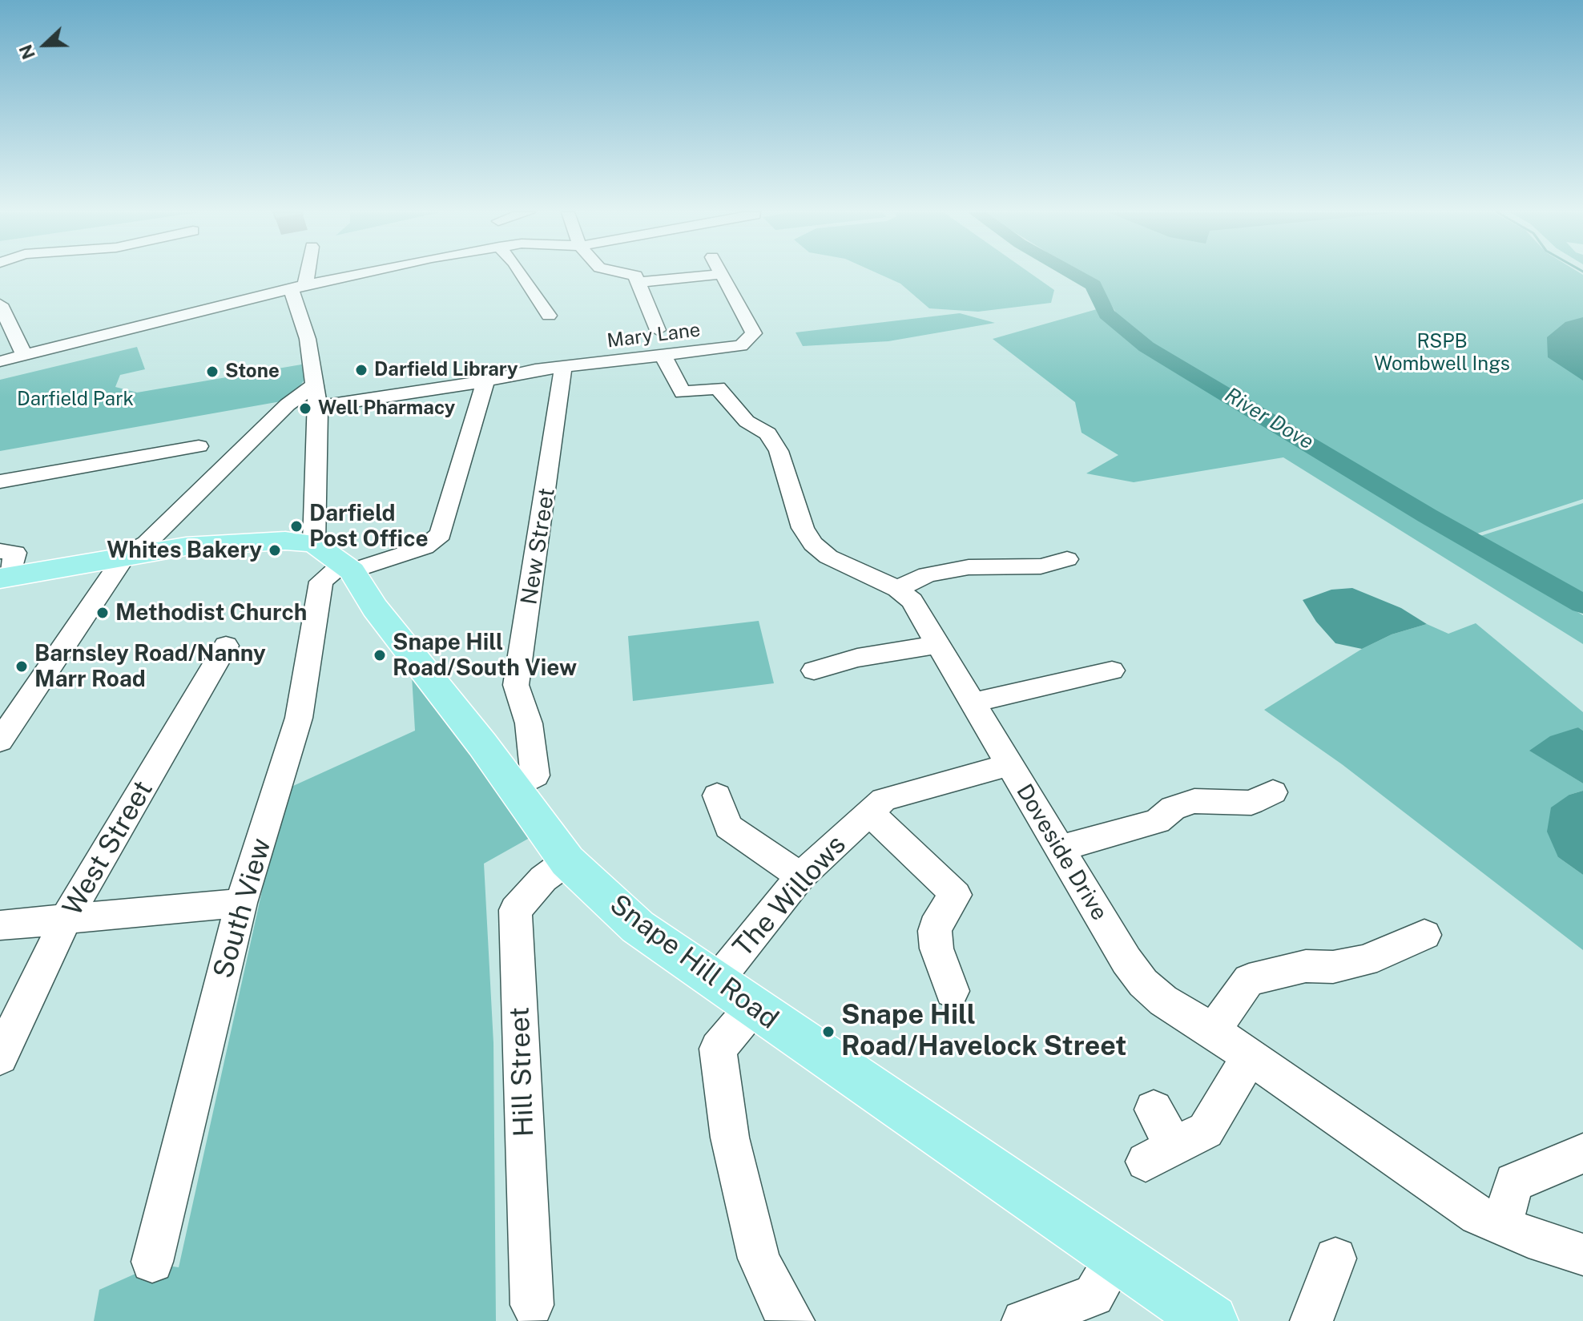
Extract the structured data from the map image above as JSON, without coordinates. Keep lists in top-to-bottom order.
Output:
{
  "streets": {
    "main road": ["Snape Hill Road"],
    "street": [
      "Mary Lane",
      "New Street",
      "West Street",
      "Doveside Drive",
      "The Willows",
      "South View",
      "Hill Street"
    ]
  },
  "crossings": [
    ["Mary Lane", "New Street"],
    ["Mary Lane", "Doveside Drive"],
    ["New Street", "Snape Hill Road"],
    ["Doveside Drive", "The Willows"],
    ["The Willows", "Snape Hill Road"],
    ["South View", "Snape Hill Road"],
    ["Snape Hill Road", "Hill Street"]
  ],
  "water": ["River Dove"],
  "parks": ["RSPB Wombwell Ings", "Darfield Park"],
  "places": [
    "Darfield Library",
    "Stone",
    "Well Pharmacy",
    "Darfield Post Office",
    "Whites Bakery",
    "Methodist Church",
    "Snape Hill Road/South View",
    "Barnsley Road/Nanny Marr Road",
    "Snape Hill Road/Havelock Street"
  ],
  "north": "left"
}
